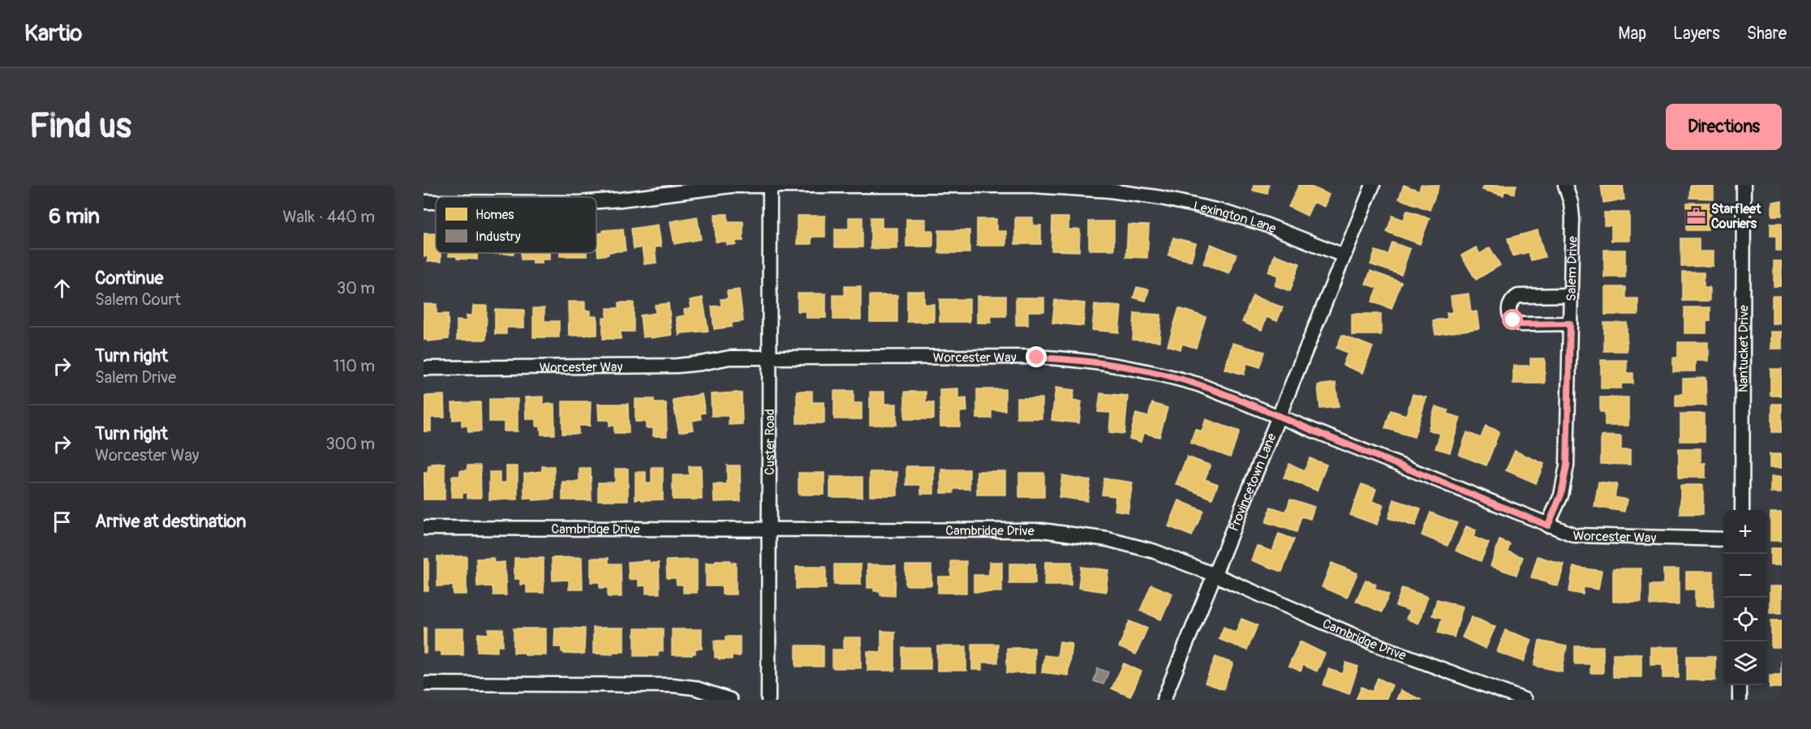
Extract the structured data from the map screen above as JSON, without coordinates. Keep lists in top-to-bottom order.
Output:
{
  "streets": {
    "street": [
      "Lexington Lane",
      "Salem Drive",
      "Nantucket Drive",
      "Worcester Way",
      "Custer Road",
      "Provincetown Lane",
      "Cambridge Drive"
    ]
  },
  "crossings": [
    ["Lexington Lane", "Custer Road"],
    ["Lexington Lane", "Provincetown Lane"],
    ["Salem Drive", "Worcester Way"],
    ["Worcester Way", "Custer Road"],
    ["Worcester Way", "Provincetown Lane"],
    ["Custer Road", "Cambridge Drive"],
    ["Provincetown Lane", "Cambridge Drive"]
  ],
  "places": {
    "office": ["Starfleet Couriers"]
  },
  "legend": ["Homes", "Industry"],
  "page": {
    "header": "Kartio",
    "nav": ["Map", "Layers", "Share"],
    "buttons": "Directions",
    "title": "Find us",
    "heading": ["6 min", "Walk · 440 m"],
    "list": [
      ["Continue", "Salem Court", "30 m"],
      ["Turn right", "Salem Drive", "110 m"],
      ["Turn right", "Worcester Way", "300 m"],
      "Arrive at destination"
    ],
    "map_buttons": ["+", "−"]
  }
}
